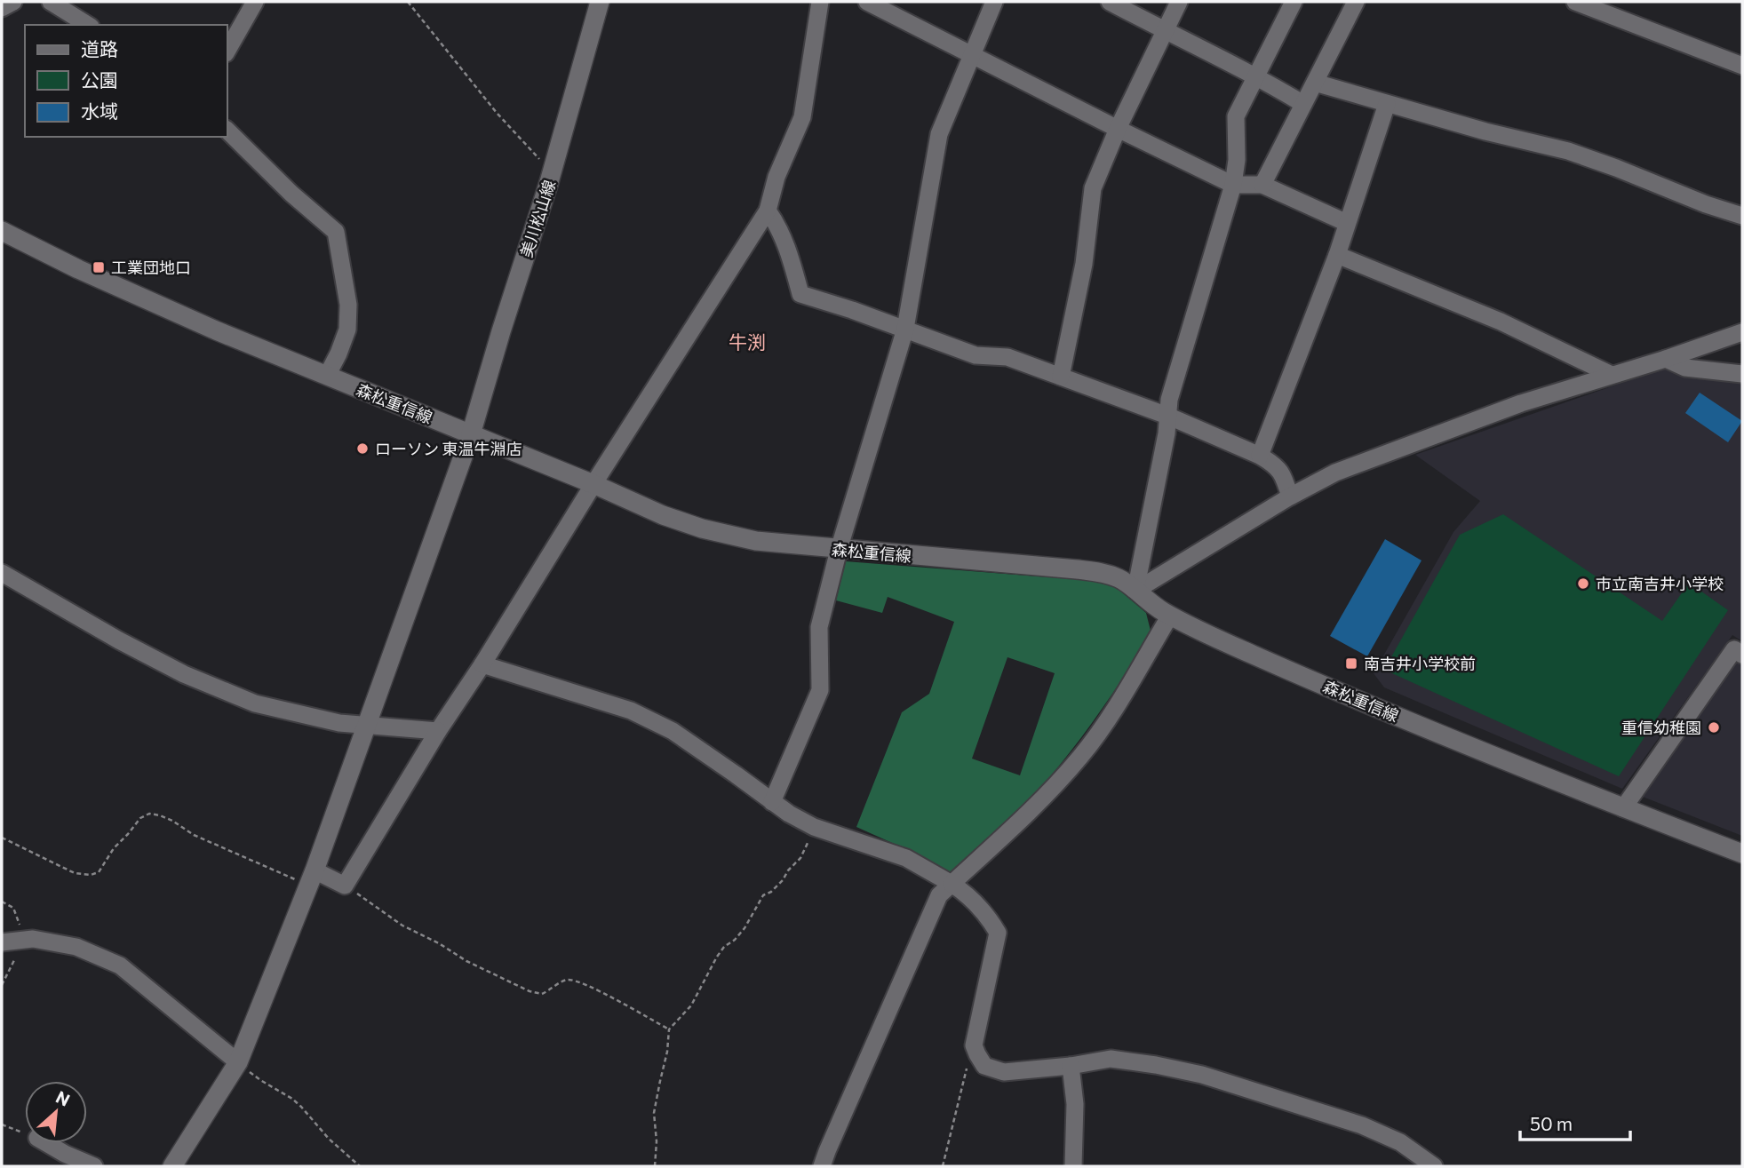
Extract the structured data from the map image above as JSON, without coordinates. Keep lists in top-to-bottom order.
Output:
{
  "streets": {
    "main road": ["美川松山線", "森松重信線"]
  },
  "crossings": [
    ["美川松山線", "森松重信線"]
  ],
  "districts": ["牛渕"],
  "places": {
    "transit": ["工業団地口", "南吉井小学校前"],
    "other": ["ローソン 東温牛淵店", "市立南吉井小学校", "重信幼稚園"]
  },
  "legend": ["道路", "公園", "水域"],
  "scale_bar": "50 m",
  "north": "top right"
}
